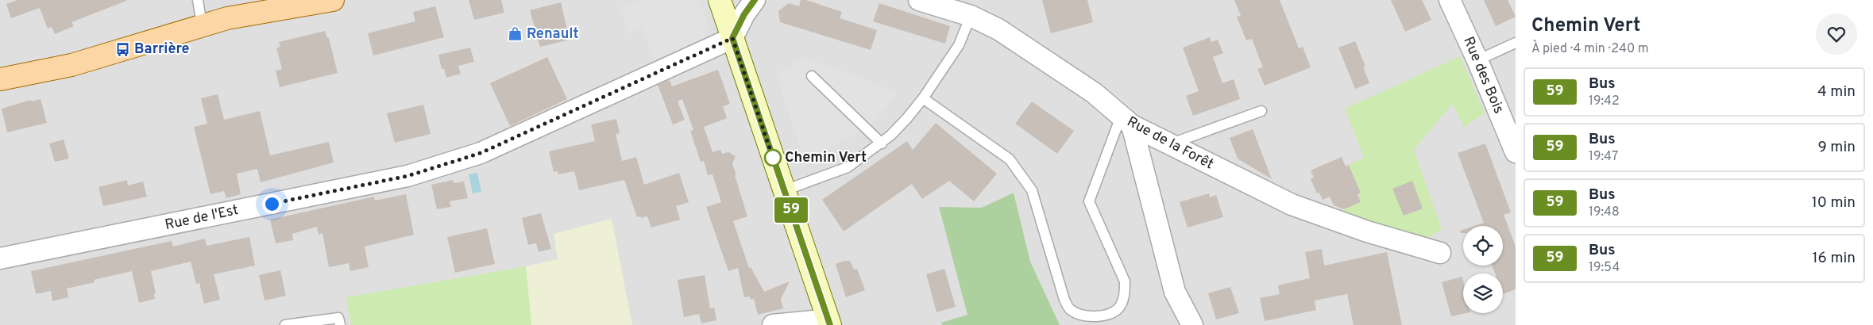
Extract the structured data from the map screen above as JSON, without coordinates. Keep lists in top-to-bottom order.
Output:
{
  "streets": {
    "street": ["Rue des Bois", "Rue de la Forêt", "Rue de l'Est"]
  },
  "places": {
    "shop": ["Renault"],
    "bus stop": ["Barrière"],
    "other": ["Chemin Vert"]
  },
  "lines": ["bus line 59"],
  "page": {
    "on_map": "59",
    "heading": ["Chemin Vert", "À pied · 4 min · 240 m"],
    "list": [
      {
        "mark": "59",
        "name": "Bus",
        "note": "19:42",
        "value": "4 min"
      },
      {
        "mark": "59",
        "name": "Bus",
        "note": "19:47",
        "value": "9 min"
      },
      {
        "mark": "59",
        "name": "Bus",
        "note": "19:48",
        "value": "10 min"
      },
      {
        "mark": "59",
        "name": "Bus",
        "note": "19:54",
        "value": "16 min"
      }
    ]
  }
}
